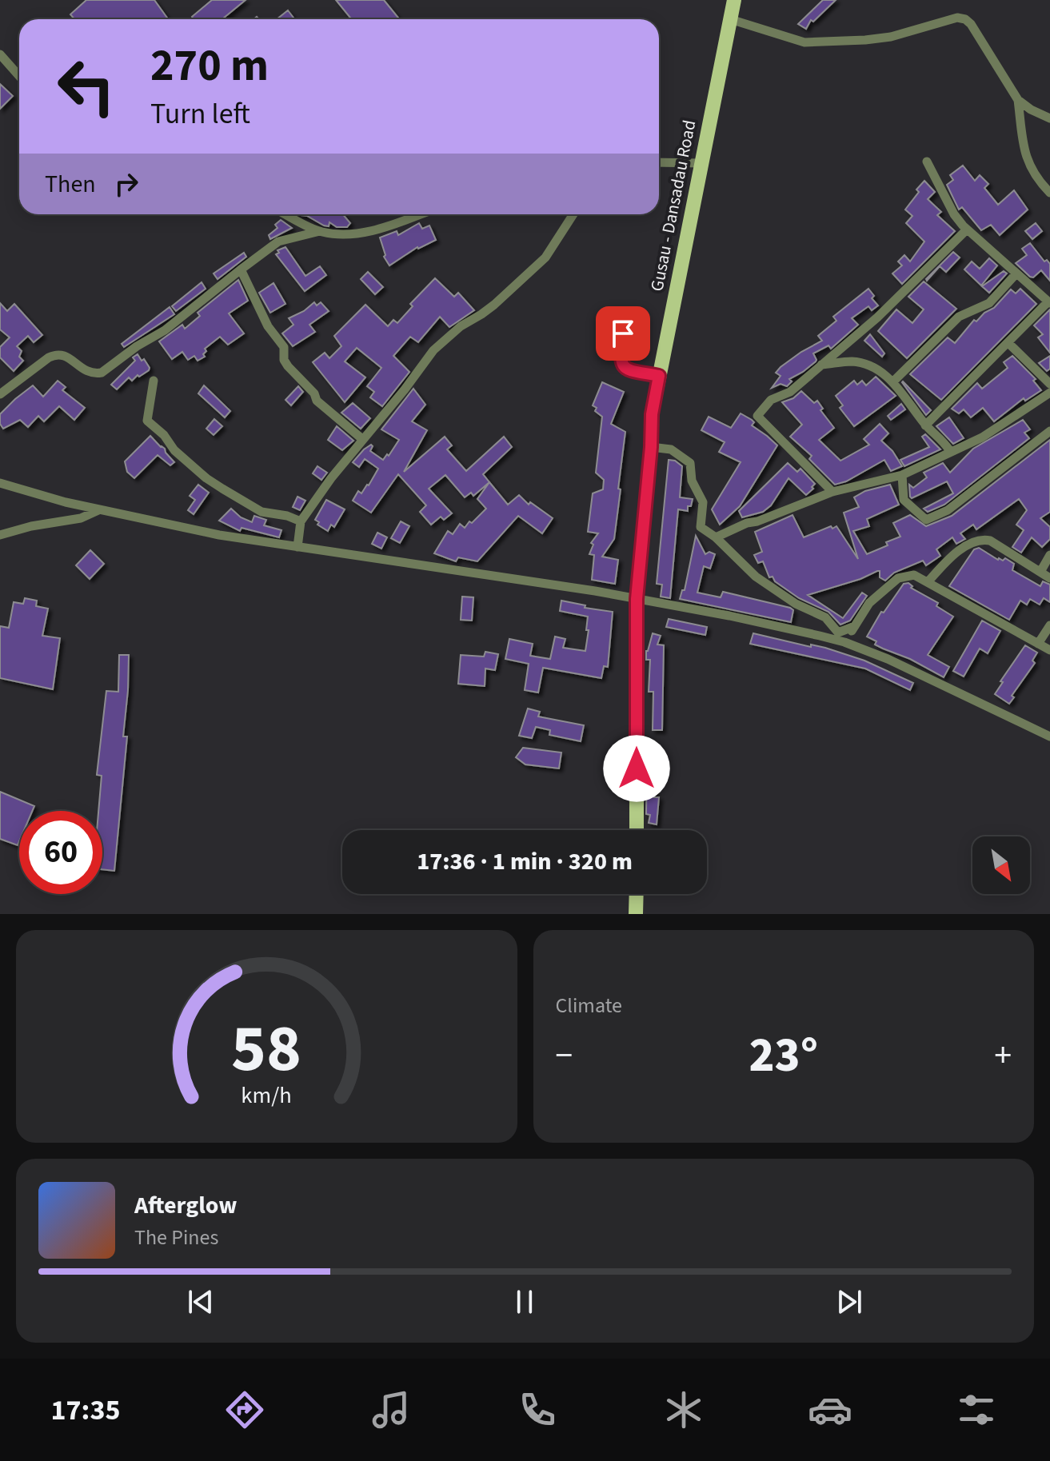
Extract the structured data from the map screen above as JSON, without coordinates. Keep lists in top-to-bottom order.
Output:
{
  "streets": {
    "main road": ["Gusau - Dansadau Road"]
  },
  "north": "bottom right",
  "page": {
    "turn": ["270 m", "Turn left"],
    "then": "Then",
    "limit": "60",
    "trip": "17:36 · 1 min · 320 m",
    "tile": "Climate",
    "heat": ["−", "23°", "+"],
    "song": ["Afterglow", "The Pines"],
    "tabs": "17:35",
    "gauge": ["58", "km/h"]
  }
}
